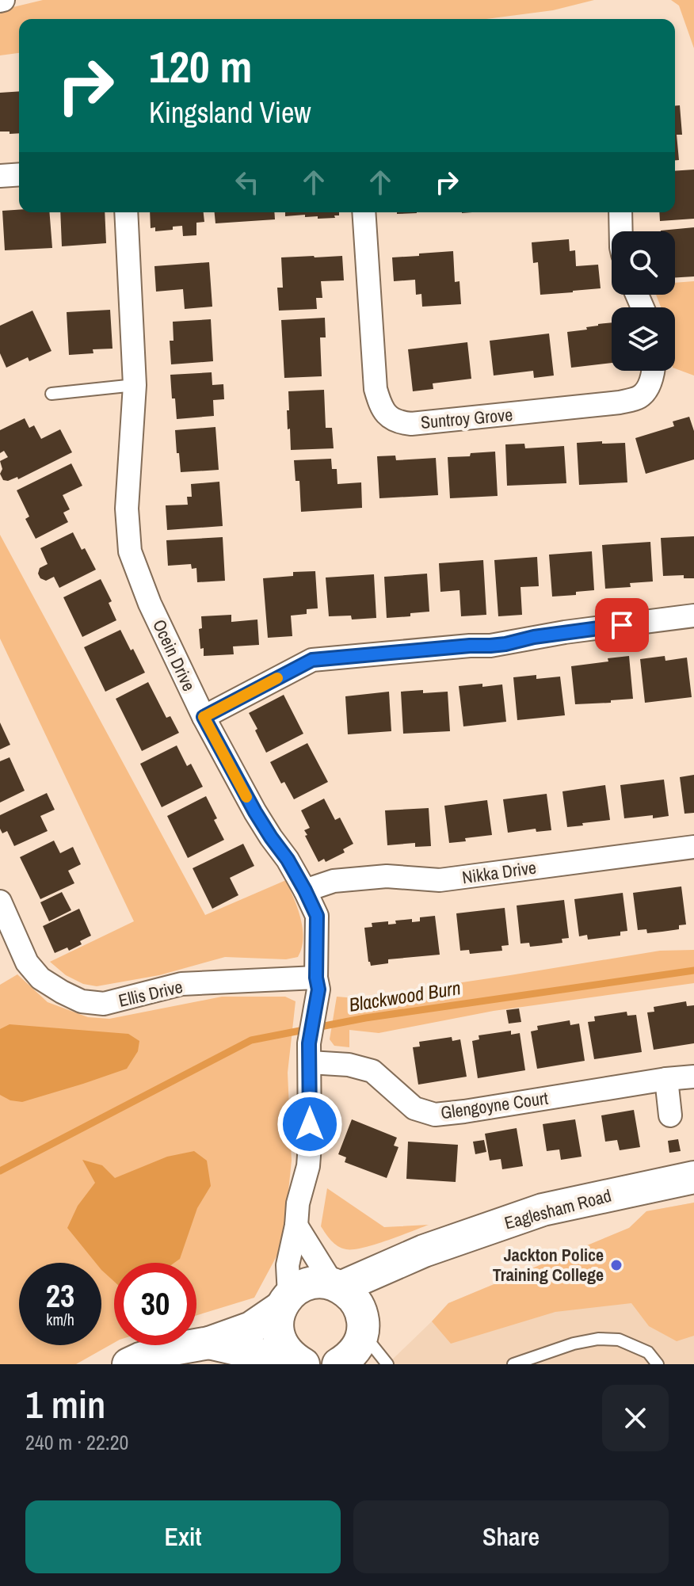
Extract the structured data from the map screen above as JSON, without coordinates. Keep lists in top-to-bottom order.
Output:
{
  "streets": {
    "main road": ["Eaglesham Road"],
    "street": [
      "Suntroy Grove",
      "Ocein Drive",
      "Nikka Drive",
      "Ellis Drive",
      "Glengoyne Court"
    ]
  },
  "crossings": [
    ["Ocein Drive", "Nikka Drive"],
    ["Ocein Drive", "Ellis Drive"],
    ["Ocein Drive", "Glengoyne Court"]
  ],
  "water": ["Blackwood Burn"],
  "places": ["Jackton Police Training College"],
  "page": {
    "turn": ["120 m", "Kingsland View"],
    "speed": "23 km/h",
    "limit": "30",
    "heading": ["1 min", "240 m · 22:20"],
    "buttons": ["Exit", "Share"]
  }
}
